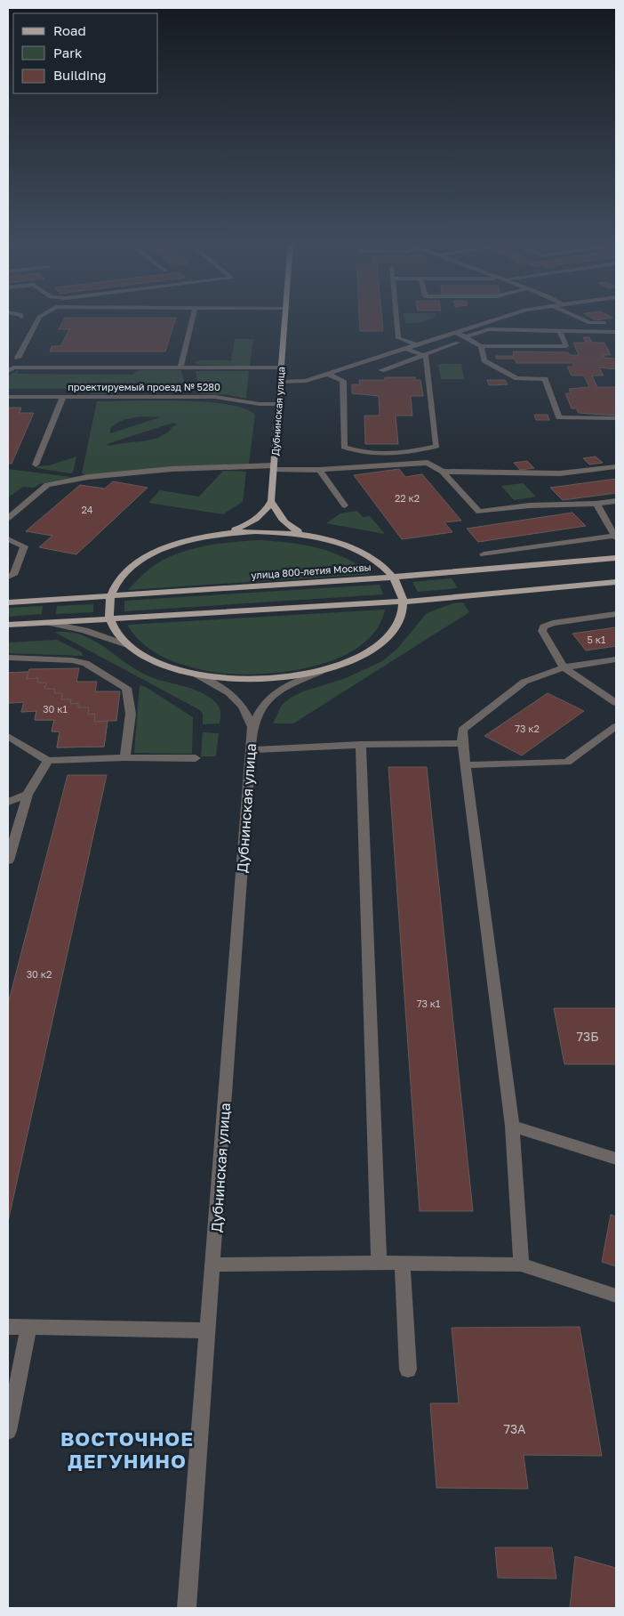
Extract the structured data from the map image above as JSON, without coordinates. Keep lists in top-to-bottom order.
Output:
{
  "streets": {
    "main road": ["Дубнинская улица", "улица 800-летия Москвы"],
    "street": ["проектируемый проезд № 5280"]
  },
  "crossings": [
    ["проектируемый проезд № 5280", "Дубнинская улица"]
  ],
  "districts": ["ВОСТОЧНОЕ ДЕГУНИНО"],
  "house_numbers": [
    "22 к2",
    "24",
    "5 к1",
    "30 к1",
    "73 к2",
    "30 к2",
    "73 к1",
    "73Б",
    "73А"
  ],
  "legend": ["Road", "Park", "Building"]
}
